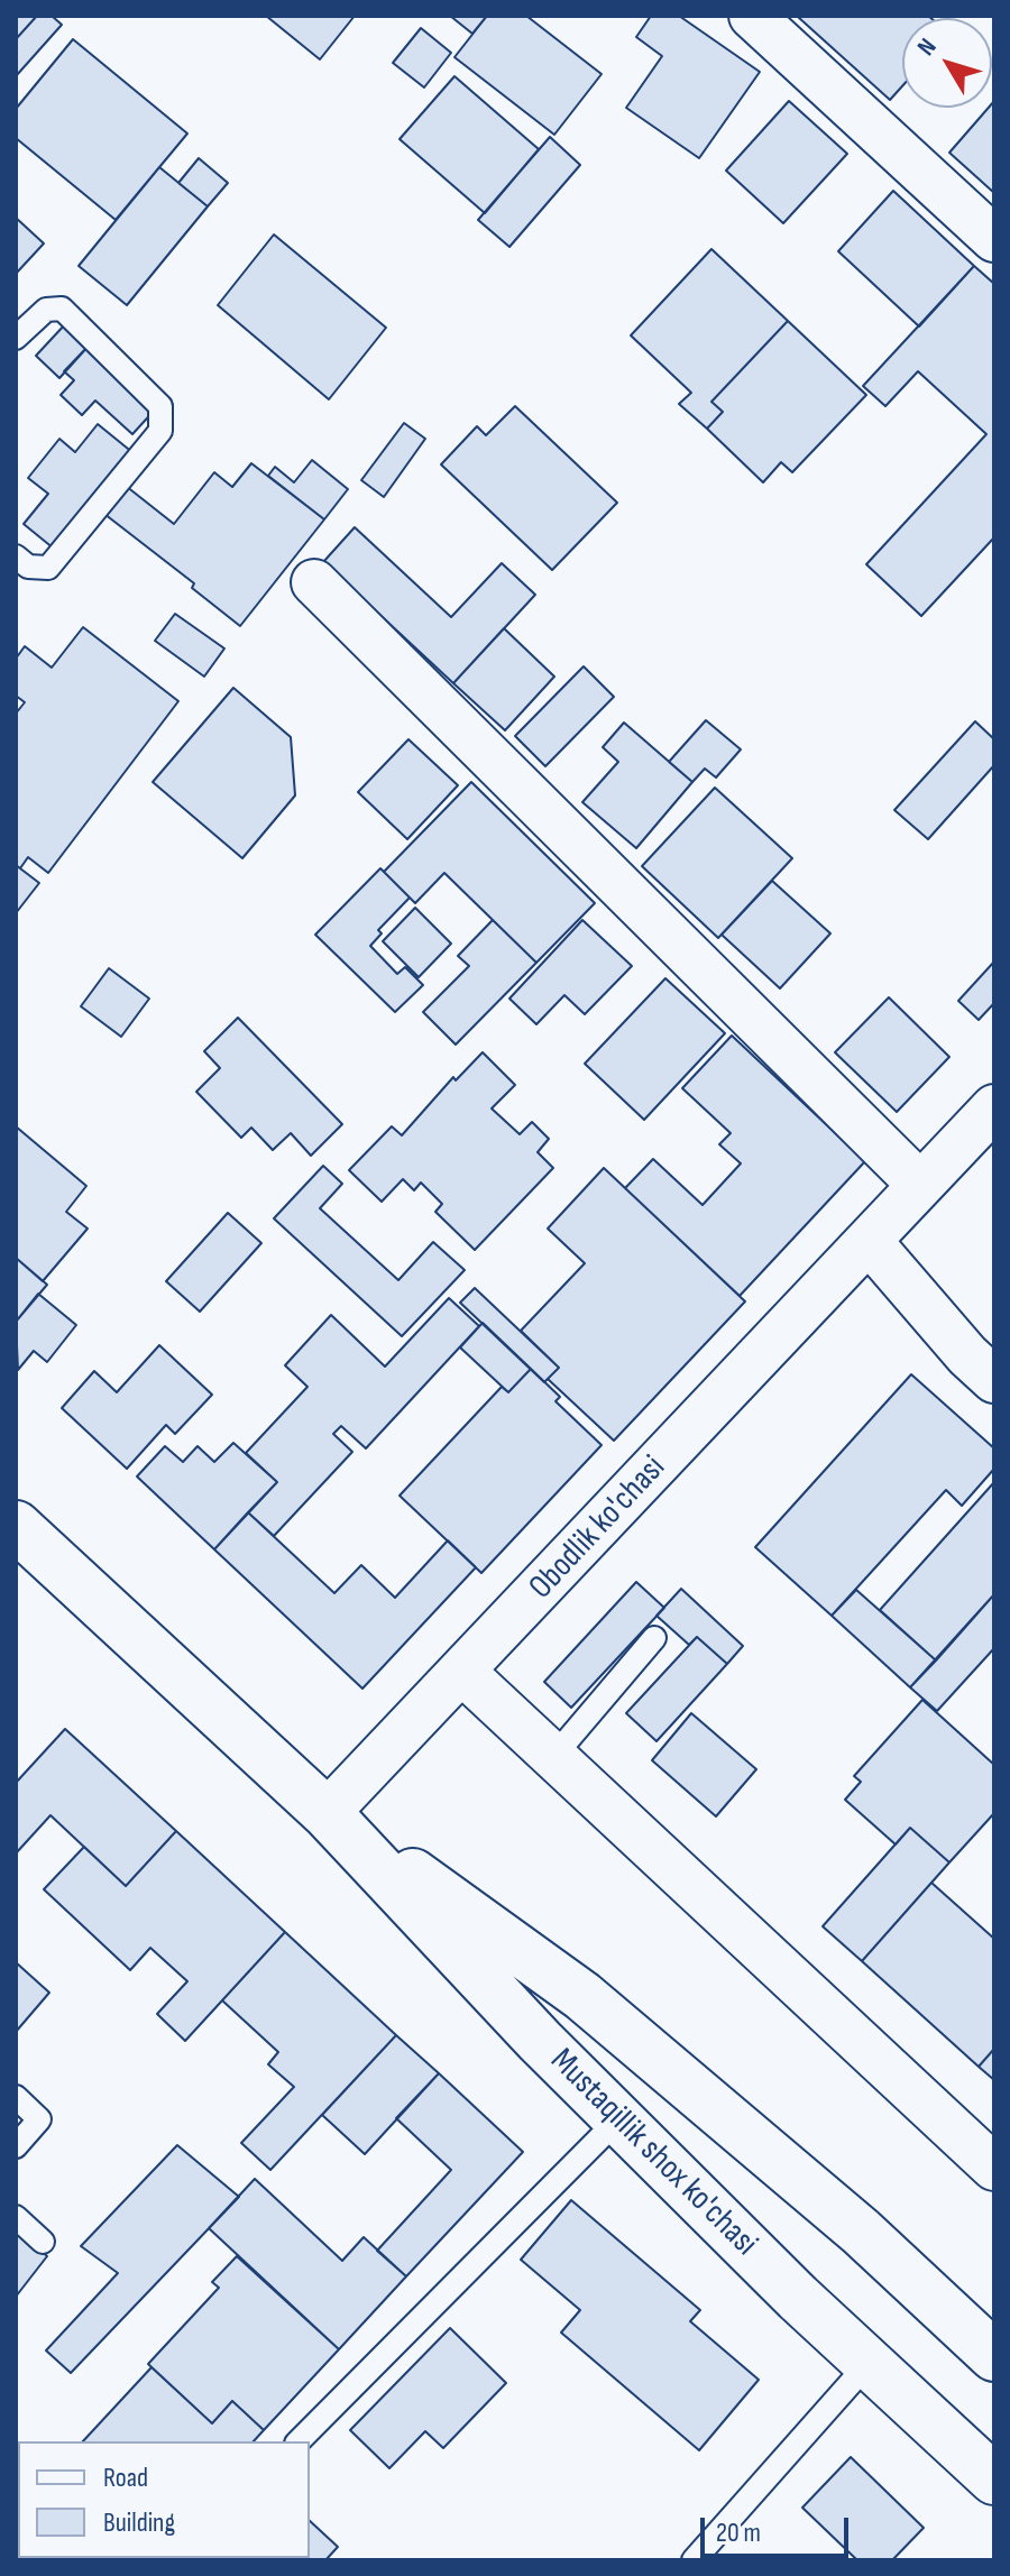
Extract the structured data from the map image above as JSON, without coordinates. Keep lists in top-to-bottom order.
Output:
{
  "streets": {
    "main road": ["Mustaqillik shox ko'chasi"],
    "street": ["Obodlik ko'chasi"]
  },
  "crossings": [
    ["Obodlik ko'chasi", "Mustaqillik shox ko'chasi"]
  ],
  "legend": ["Road", "Building"],
  "scale_bar": "20 m",
  "north": "top left"
}
